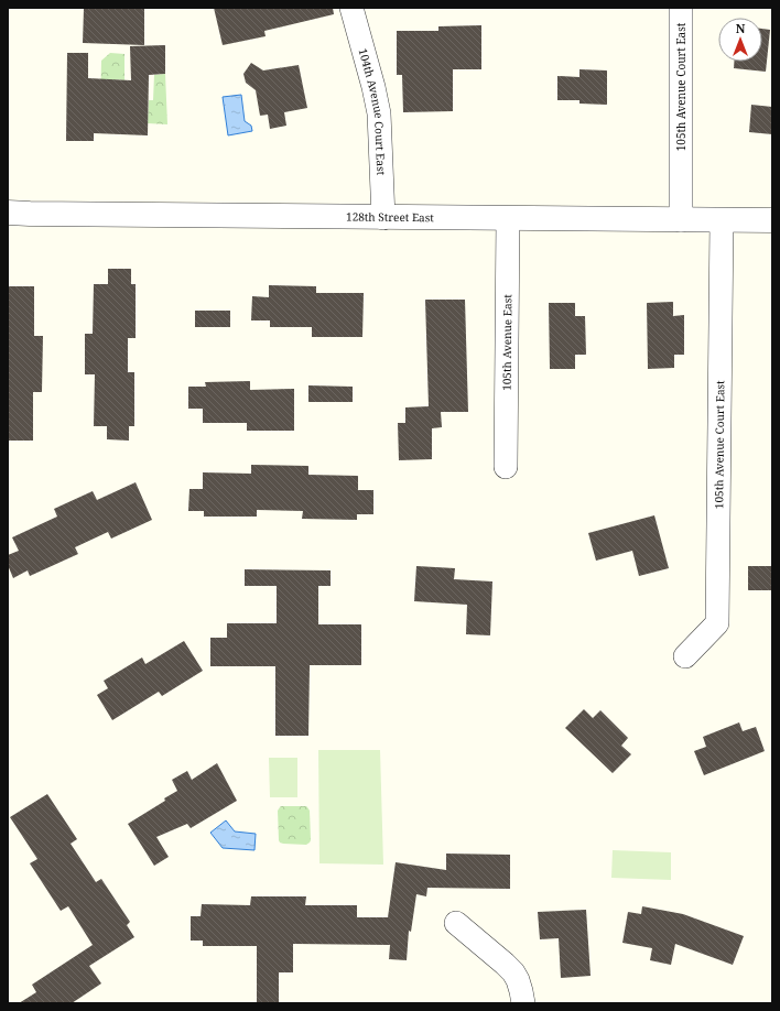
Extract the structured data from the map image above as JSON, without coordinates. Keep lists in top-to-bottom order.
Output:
{
  "streets": {
    "street": [
      "105th Avenue Court East",
      "104th Avenue Court East",
      "128th Street East",
      "105th Avenue East"
    ]
  },
  "crossings": [
    ["105th Avenue Court East", "128th Street East"],
    ["104th Avenue Court East", "128th Street East"],
    ["128th Street East", "105th Avenue East"]
  ],
  "north": "top"
}
